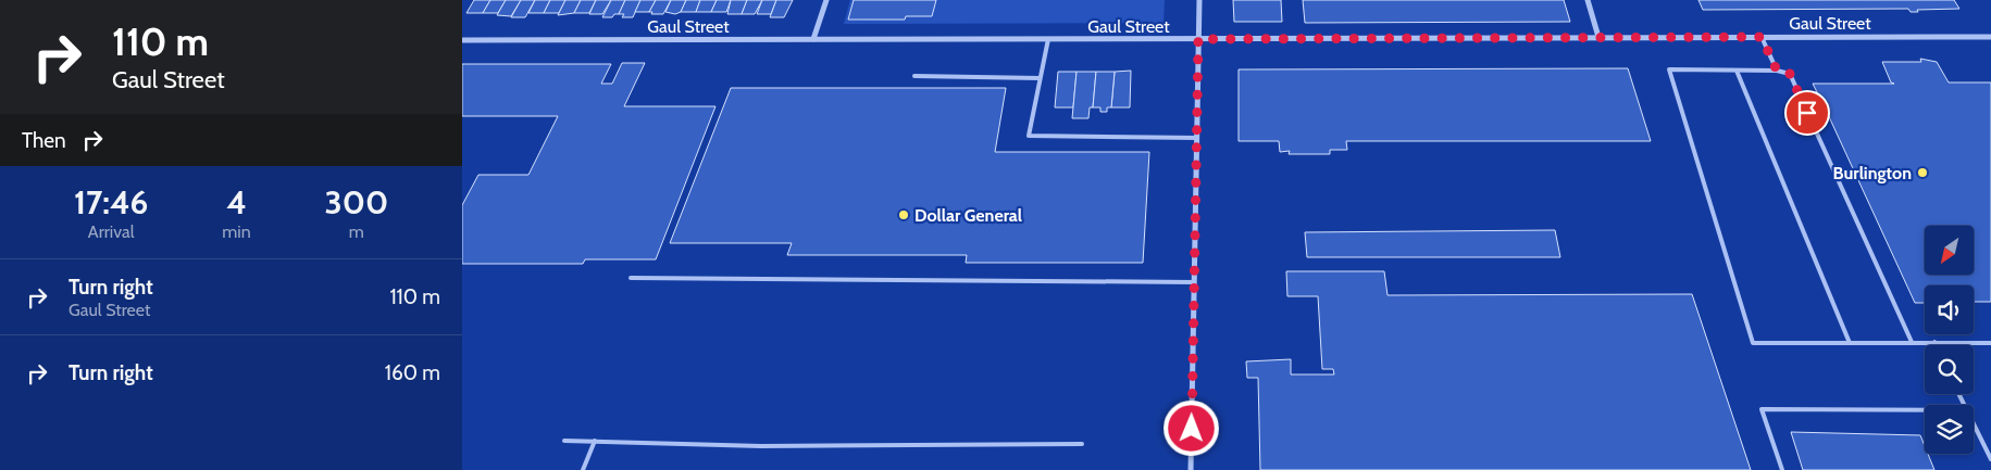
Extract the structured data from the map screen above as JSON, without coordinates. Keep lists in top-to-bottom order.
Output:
{
  "streets": {
    "street": ["Gaul Street"]
  },
  "places": ["Burlington", "Dollar General"],
  "north": "bottom left",
  "page": {
    "turn": ["110 m", "Gaul Street"],
    "then": "Then",
    "eta": [
      "17:46",
      "Arrival",
      "4",
      "min",
      "300",
      "m"
    ],
    "list": [
      {
        "name": "Turn right",
        "note": "Gaul Street",
        "value": "110 m"
      },
      {
        "name": "Turn right",
        "value": "160 m"
      }
    ]
  }
}
